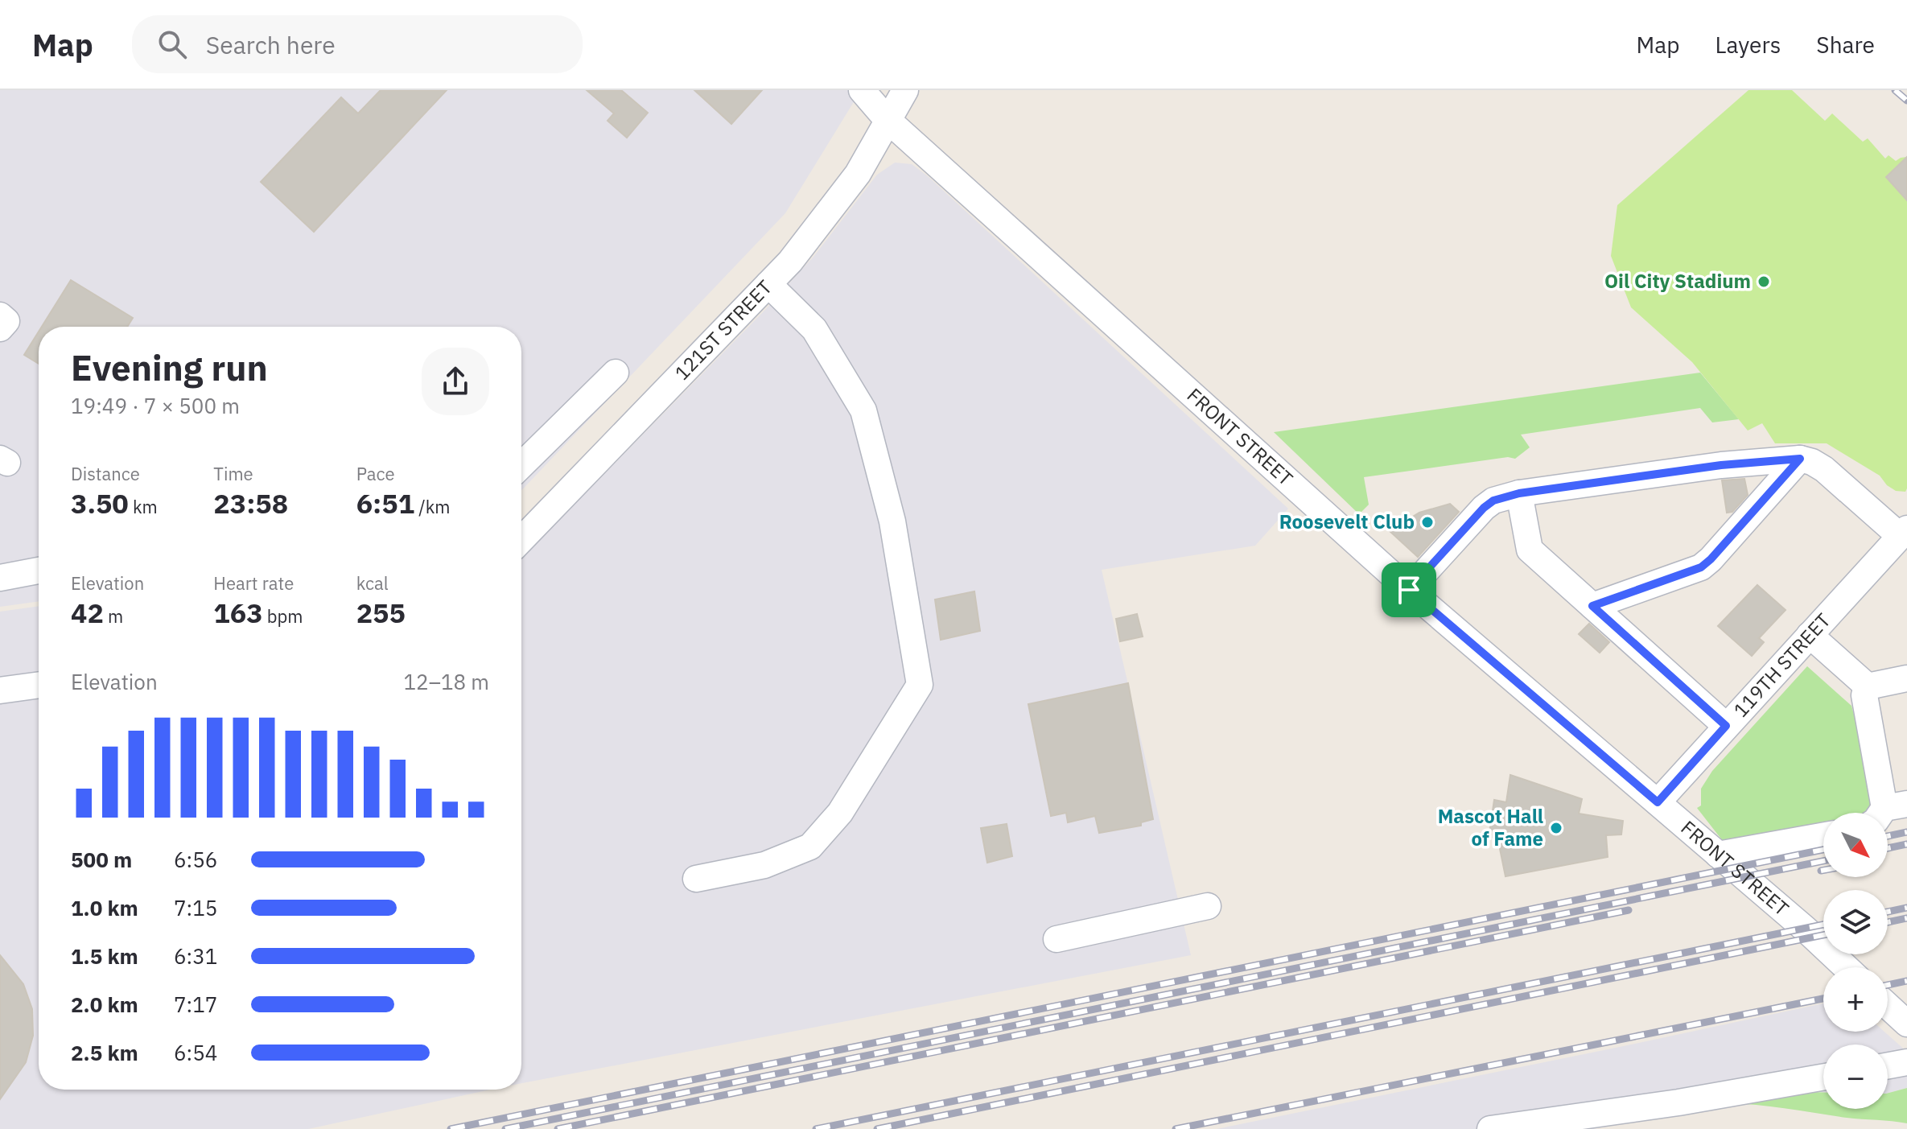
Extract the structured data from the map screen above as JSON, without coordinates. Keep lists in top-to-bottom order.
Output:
{
  "streets": {
    "street": ["121ST STREET", "FRONT STREET", "119TH STREET"]
  },
  "crossings": [
    ["121ST STREET", "FRONT STREET"],
    ["FRONT STREET", "119TH STREET"]
  ],
  "places": ["Oil City Stadium", "Roosevelt Club", "Mascot Hall of Fame"],
  "north": "bottom right",
  "page": {
    "header": "Map",
    "search": "Search here",
    "nav": ["Map", "Layers", "Share"],
    "heading": ["Evening run", "19:49 · 7 × 500 m"],
    "stats": [
      ["Distance", "3.50 km"],
      ["Time", "23:58"],
      ["Pace", "6:51 /km"],
      ["Elevation", "42 m"],
      ["Heart rate", "163 bpm"],
      ["kcal", "255"]
    ],
    "chart": ["Elevation", "12–18 m"],
    "map_buttons": ["+", "−"],
    "list": [
      {
        "name": "500 m",
        "note": "6:56"
      },
      {
        "name": "1.0 km",
        "note": "7:15"
      },
      {
        "name": "1.5 km",
        "note": "6:31"
      },
      {
        "name": "2.0 km",
        "note": "7:17"
      },
      {
        "name": "2.5 km",
        "note": "6:54"
      }
    ]
  }
}
